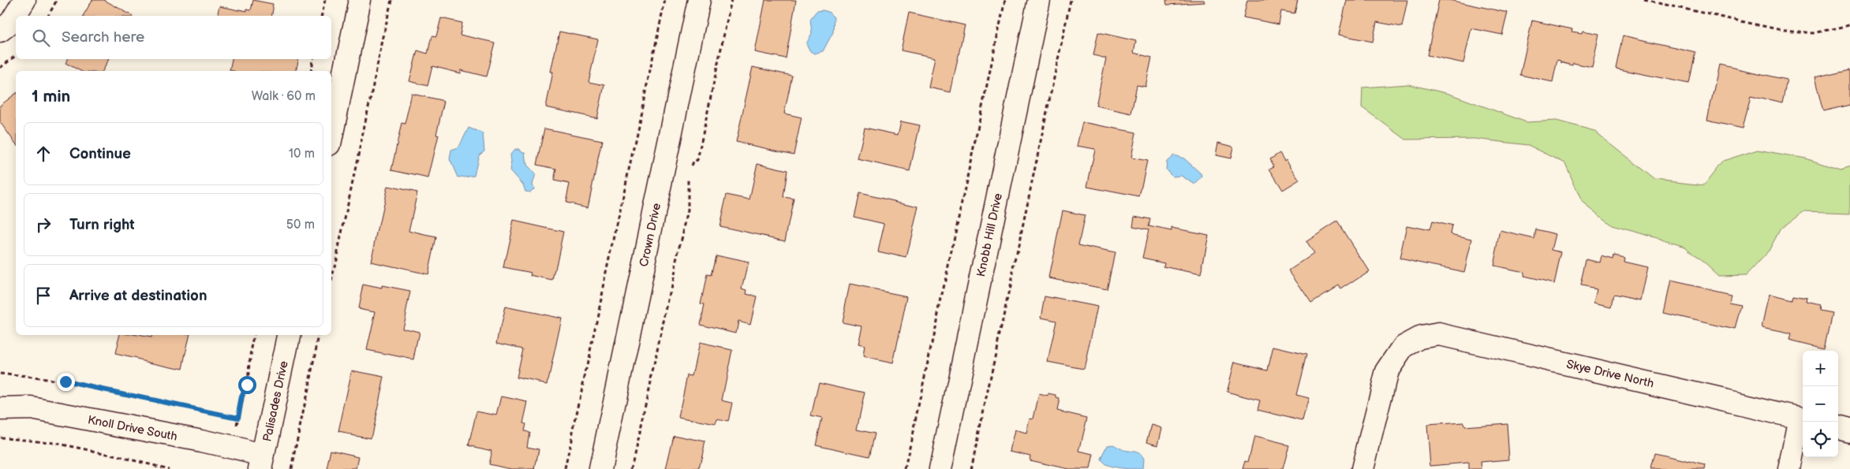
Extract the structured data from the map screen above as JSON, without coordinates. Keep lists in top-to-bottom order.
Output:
{
  "streets": {
    "street": [
      "Crown Drive",
      "Knobb Hill Drive",
      "Skye Drive North",
      "Palisades Drive",
      "Knoll Drive South"
    ]
  },
  "crossings": [
    ["Palisades Drive", "Knoll Drive South"]
  ],
  "page": {
    "search": "Search here",
    "heading": ["1 min", "Walk · 60 m"],
    "list": [
      ["Continue", "10 m"],
      ["Turn right", "50 m"],
      "Arrive at destination"
    ],
    "map_buttons": ["+", "−"]
  }
}
